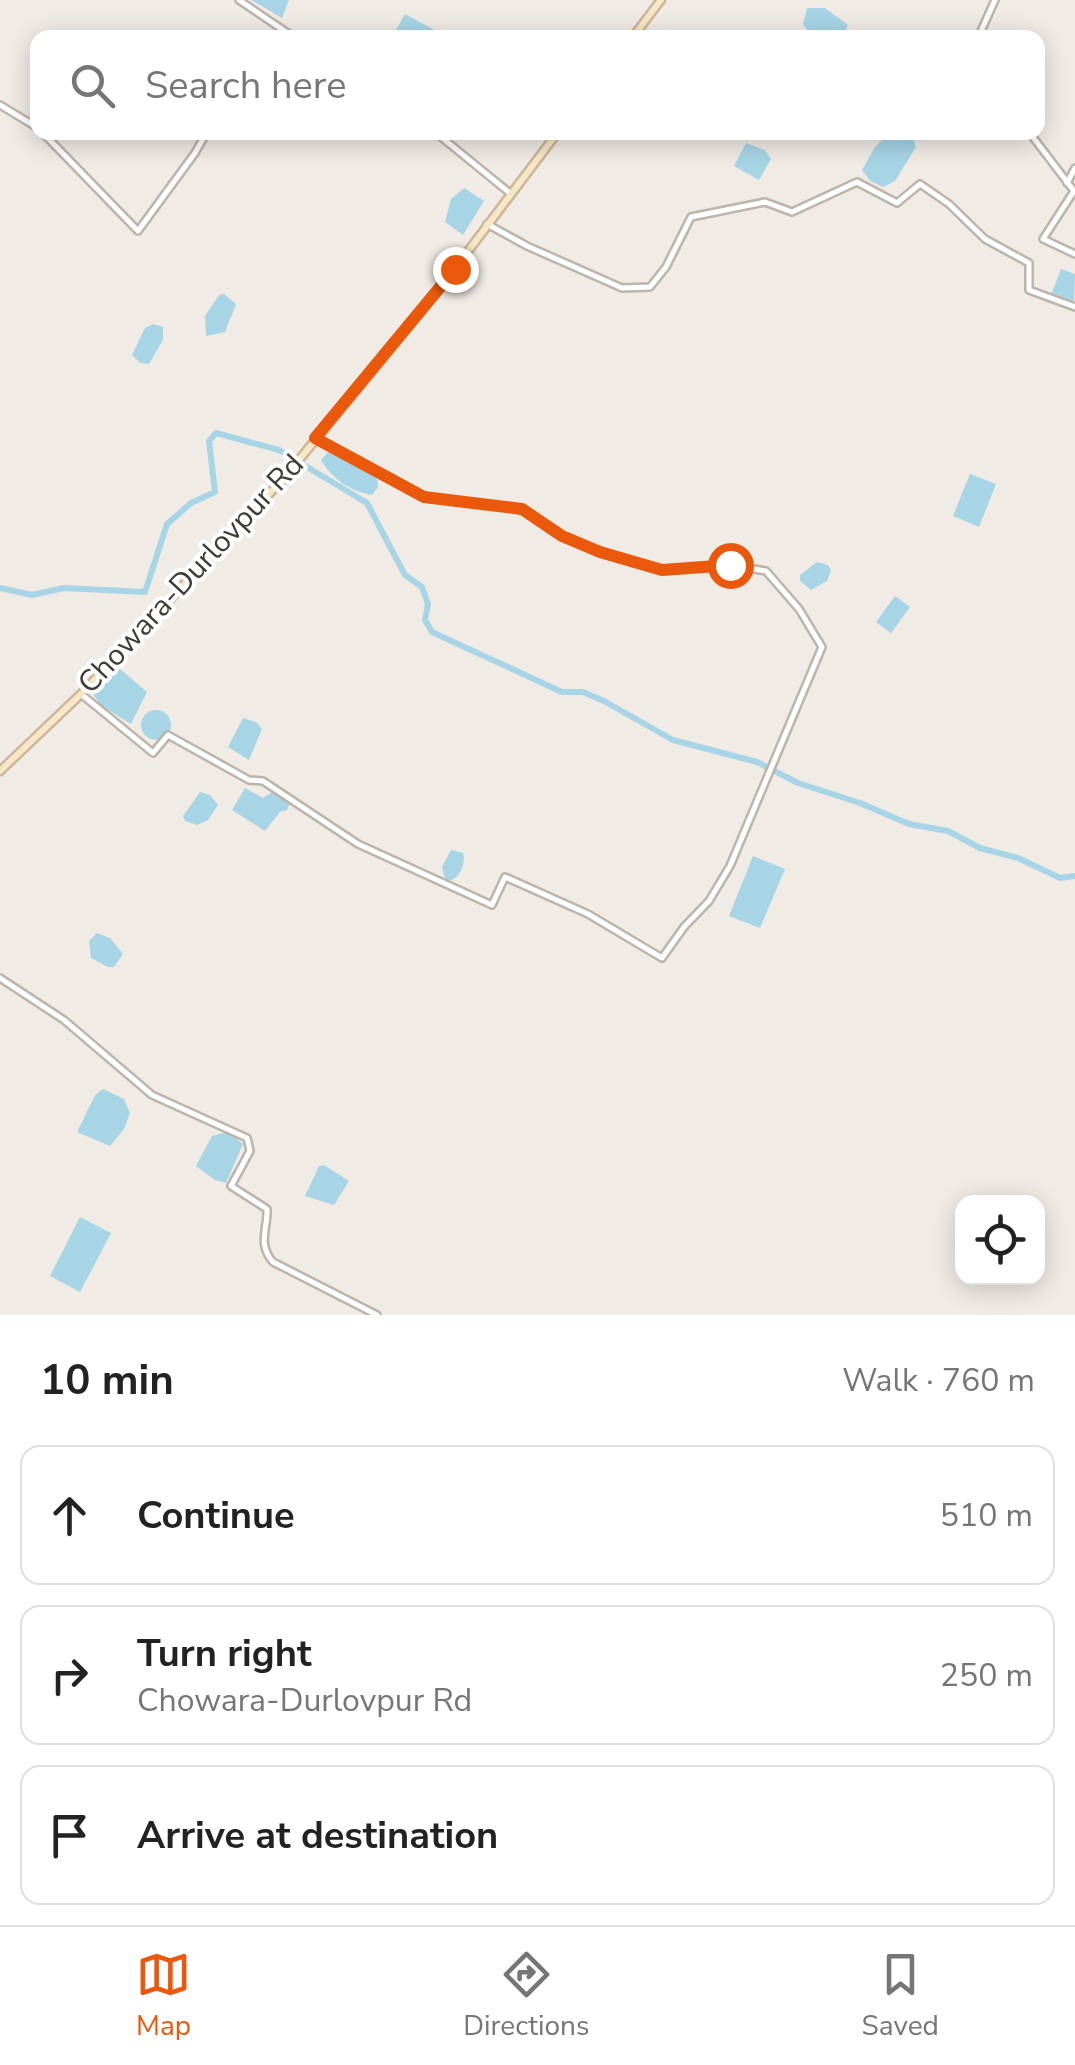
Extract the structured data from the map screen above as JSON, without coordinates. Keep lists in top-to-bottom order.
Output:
{
  "streets": {
    "street": ["Chowara-Durlovpur Rd"]
  },
  "page": {
    "search": "Search here",
    "heading": ["10 min", "Walk · 760 m"],
    "list": [
      ["Continue", "510 m"],
      ["Turn right", "Chowara-Durlovpur Rd", "250 m"],
      "Arrive at destination"
    ],
    "nav": ["Map", "Directions", "Saved"]
  }
}
